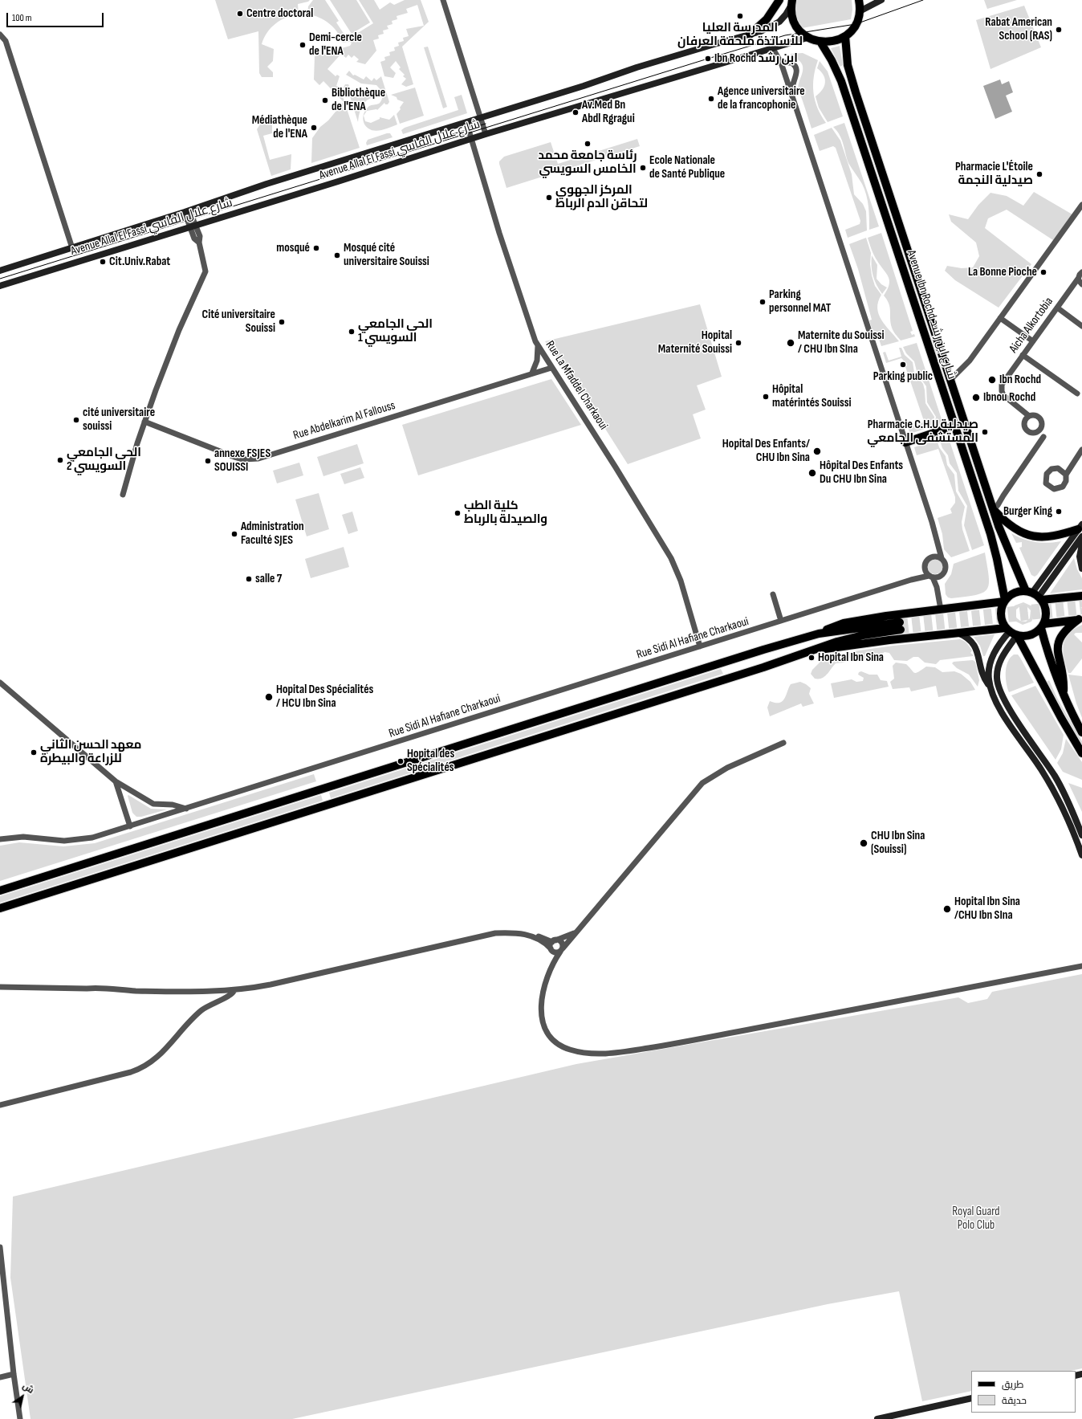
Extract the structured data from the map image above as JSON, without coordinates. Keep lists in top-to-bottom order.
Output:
{
  "streets": {
    "main road": ["Avenue Ibn Rochd شارع ابن رشد"],
    "street": [
      "Avenue Allal El Fassi شارع علال الفاسي",
      "Aicha Alkortobia",
      "Rue La Mfaddel Charkaoui",
      "Rue Abdelkarim Al Fallouss",
      "Rue Sidi Al Hafiane Charkaoui"
    ]
  },
  "crossings": [
    ["Avenue Allal El Fassi شارع علال الفاسي", "Rue La Mfaddel Charkaoui"],
    ["Rue La Mfaddel Charkaoui", "Rue Abdelkarim Al Fallouss"],
    ["Rue La Mfaddel Charkaoui", "Rue Sidi Al Hafiane Charkaoui"]
  ],
  "parks": ["Royal Guard Polo Club"],
  "places": [
    "Centre doctoral",
    "المدرسة العليا للأساتذة ملحقة العرفان",
    "Rabat American School (RAS)",
    "Demi-cercle de l'ENA",
    "Ibn Rochd ابن رشد",
    "Agence universitaire de la francophonie",
    "Bibliothèque de l'ENA",
    "Av.Med Bn Abdl Rgragui",
    "Médiathèque de l'ENA",
    "رئاسة جامعة محمد الخامس السويسي",
    "Ecole Nationale de Santé Publique",
    "Pharmacie L'Étoile صيدلية النجمة",
    "المركز الجهوي لتحاقن الدم الرباط",
    "mosqué",
    "Mosqué cité universitaire Souissi",
    "Cit.Univ.Rabat",
    "La Bonne Pioche",
    "Parking personnel MAT",
    "Cité universitaire Souissi",
    "الحي الجامعي السويسي 1",
    "Hopital Maternité Souissi",
    "Maternite du Souissi / CHU Ibn SIna",
    "Parking public",
    "Ibn Rochd",
    "Hôpital matérintés Souissi",
    "Ibnou Rochd",
    "cité universitaire souissi",
    "Pharmacie C.H.U صيدلية المستشفى الجامعي",
    "Hopital Des Enfants/ CHU Ibn Sina",
    "الحي الجامعي السويسي 2",
    "annexe FSJES SOUISSI",
    "Hôpital Des Enfants Du CHU Ibn Sina",
    "Burger King",
    "كلية الطب والصيدلة بالرباط",
    "Administration Faculté SJES",
    "salle 7",
    "Hopital Ibn Sina",
    "Hopital Des Spécialités / HCU Ibn Sina",
    "معهد الحسن الثاني للزراعة والبيطرة",
    "Hopital des Spécialités",
    "CHU Ibn Sina (Souissi)",
    "Hopital Ibn Sina /CHU Ibn SIna"
  ],
  "legend": ["طريق", "حديقة"],
  "scale_bar": "100 m",
  "north": "top right"
}
